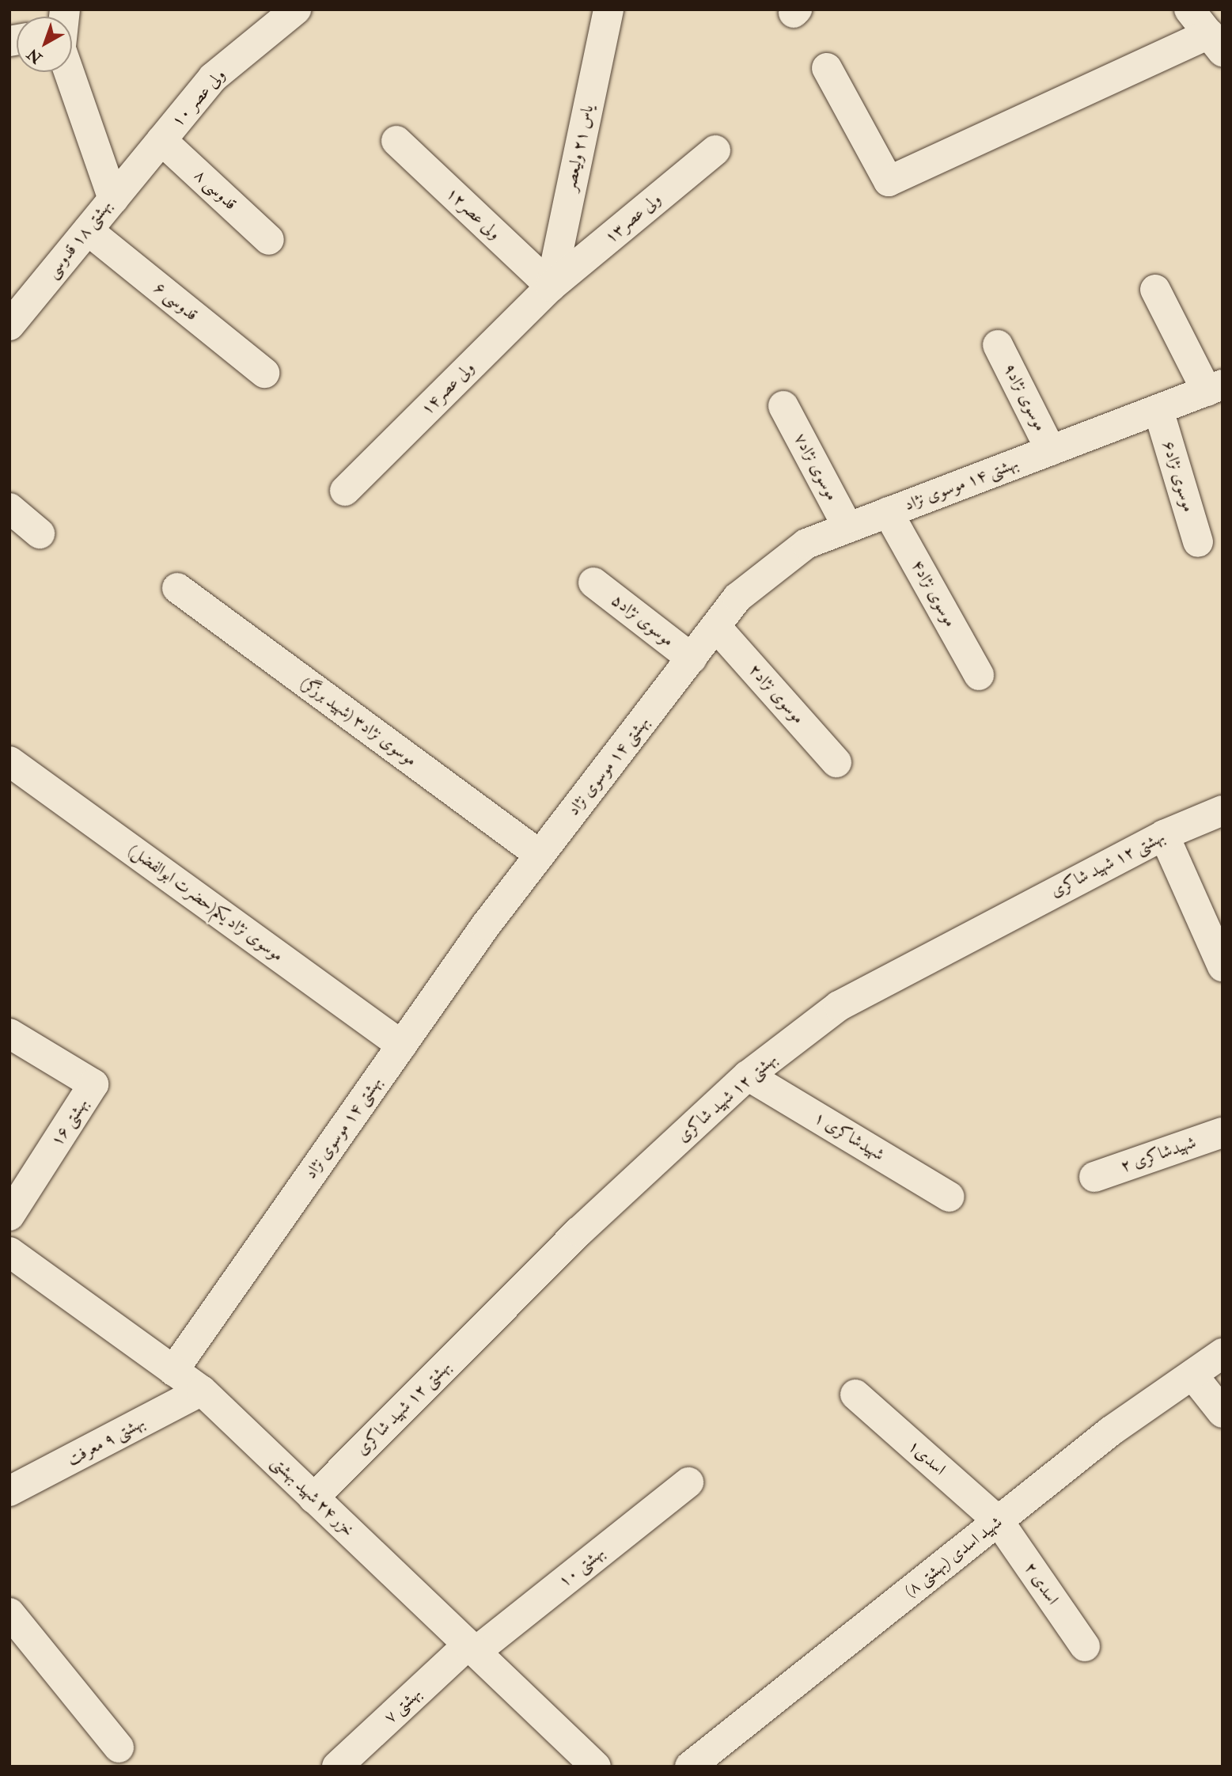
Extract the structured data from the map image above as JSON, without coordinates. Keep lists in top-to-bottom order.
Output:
{
  "streets": {
    "street": [
      "ولی عصر ۱۰",
      "یاس ۲۱ ولیعصر",
      "قدوسی ۸",
      "ولی عصر۱۲",
      "ولی عصر۱۳",
      "بهشتی ۱۸ قدوسی",
      "قدوسی ۶",
      "ولی عصر۱۴",
      "موسوی نژاد۹",
      "موسوی نژاد۷",
      "موسوی نژاد۶",
      "بهشتی ۱۴ موسوی نژاد",
      "موسوی نژاد۴",
      "موسوی نژاد۵",
      "موسوی نژاد۲",
      "موسوی نژاد۳ (شهید برزگر)",
      "بهشتی ۱۲ شهید شاکری",
      "موسوی نژاد یکم(حضرت ابوالفضل)",
      "بهشتی ۱۶",
      "شهیدشاکری ۱",
      "شهیدشاکری ۲",
      "بهشتی ۹ معرفت",
      "اسدی۱",
      "خزر ۲۴ شهید بهشتی",
      "شهید اسدی (بهشتی ۸)",
      "بهشتی ۱۰",
      "اسدی ۲",
      "بهشتی ۷"
    ]
  },
  "crossings": [
    ["ولی عصر ۱۰", "قدوسی ۸"],
    ["ولی عصر ۱۰", "بهشتی ۱۸ قدوسی"],
    ["یاس ۲۱ ولیعصر", "ولی عصر۱۲"],
    ["یاس ۲۱ ولیعصر", "ولی عصر۱۳"],
    ["یاس ۲۱ ولیعصر", "ولی عصر۱۴"],
    ["ولی عصر۱۲", "ولی عصر۱۳"],
    ["ولی عصر۱۲", "ولی عصر۱۴"],
    ["ولی عصر۱۳", "ولی عصر۱۴"],
    ["بهشتی ۱۸ قدوسی", "قدوسی ۶"],
    ["موسوی نژاد۹", "بهشتی ۱۴ موسوی نژاد"],
    ["موسوی نژاد۷", "بهشتی ۱۴ موسوی نژاد"],
    ["موسوی نژاد۶", "بهشتی ۱۴ موسوی نژاد"],
    ["بهشتی ۱۴ موسوی نژاد", "موسوی نژاد۴"],
    ["بهشتی ۱۴ موسوی نژاد", "موسوی نژاد۵"],
    ["بهشتی ۱۴ موسوی نژاد", "موسوی نژاد۲"],
    ["بهشتی ۱۴ موسوی نژاد", "موسوی نژاد۳ (شهید برزگر)"],
    ["بهشتی ۱۴ موسوی نژاد", "موسوی نژاد یکم(حضرت ابوالفضل)"],
    ["بهشتی ۱۴ موسوی نژاد", "خزر ۲۴ شهید بهشتی"],
    ["بهشتی ۱۲ شهید شاکری", "شهیدشاکری ۱"],
    ["بهشتی ۱۲ شهید شاکری", "خزر ۲۴ شهید بهشتی"],
    ["بهشتی ۹ معرفت", "خزر ۲۴ شهید بهشتی"],
    ["اسدی۱", "شهید اسدی (بهشتی ۸)"],
    ["اسدی۱", "اسدی ۲"],
    ["خزر ۲۴ شهید بهشتی", "بهشتی ۱۰"],
    ["خزر ۲۴ شهید بهشتی", "بهشتی ۷"],
    ["شهید اسدی (بهشتی ۸)", "اسدی ۲"],
    ["بهشتی ۱۰", "بهشتی ۷"]
  ],
  "north": "bottom left"
}
